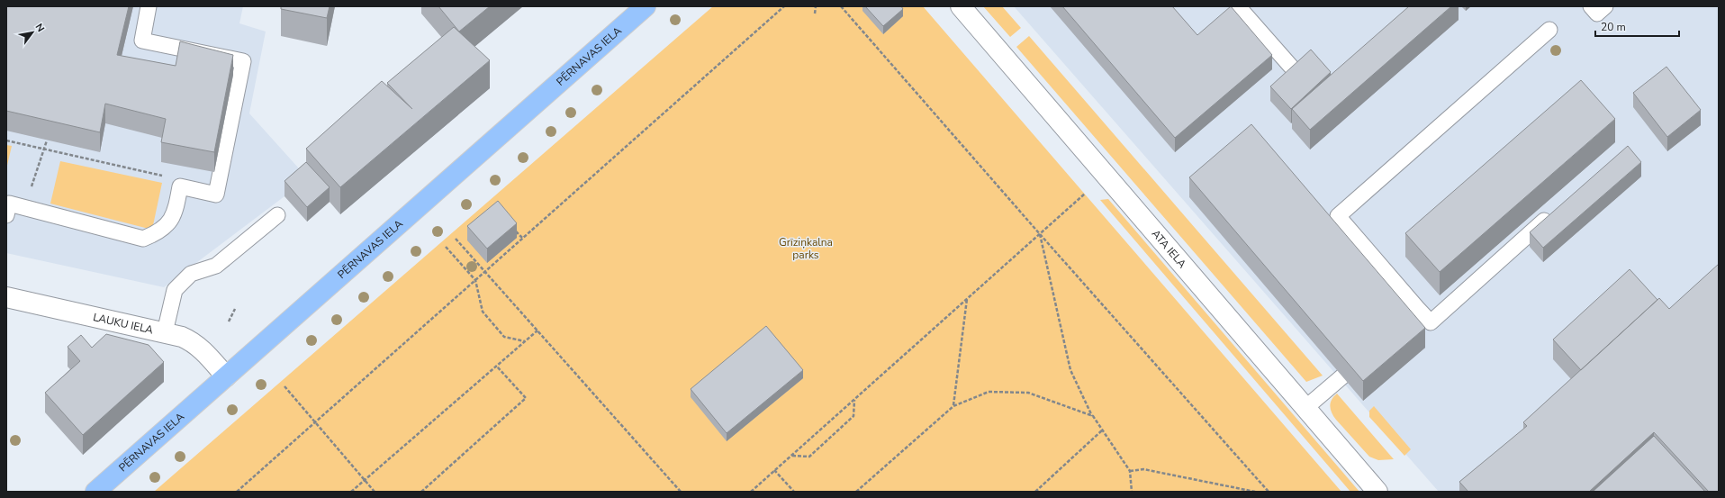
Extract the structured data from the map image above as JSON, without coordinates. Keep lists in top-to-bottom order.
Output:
{
  "streets": {
    "main road": ["PĒRNAVAS IELA"],
    "street": ["ATA IELA", "LAUKU IELA"]
  },
  "crossings": [
    ["PĒRNAVAS IELA", "LAUKU IELA"]
  ],
  "parks": ["Grīziņkalna parks"],
  "scale_bar": "20 m",
  "north": "top right"
}
